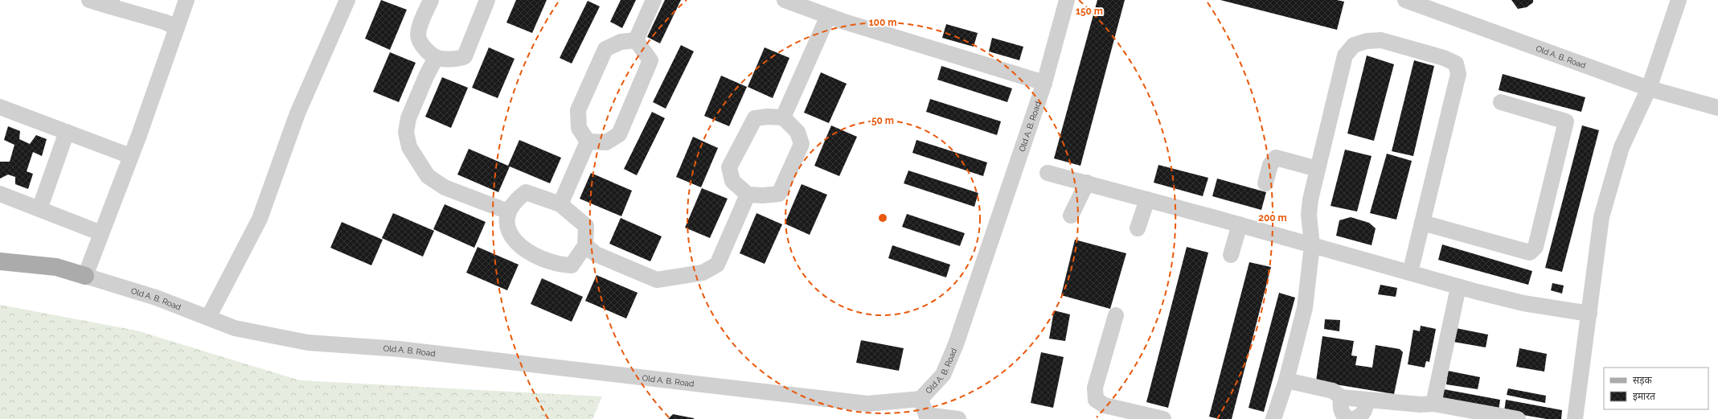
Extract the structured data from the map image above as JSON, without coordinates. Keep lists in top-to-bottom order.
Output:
{
  "streets": {
    "main road": ["Old A. B. Road"]
  },
  "legend": ["सड़क", "इमारत"],
  "rings": [
    "150 m",
    "100 m",
    "50 m",
    "200 m"
  ]
}
